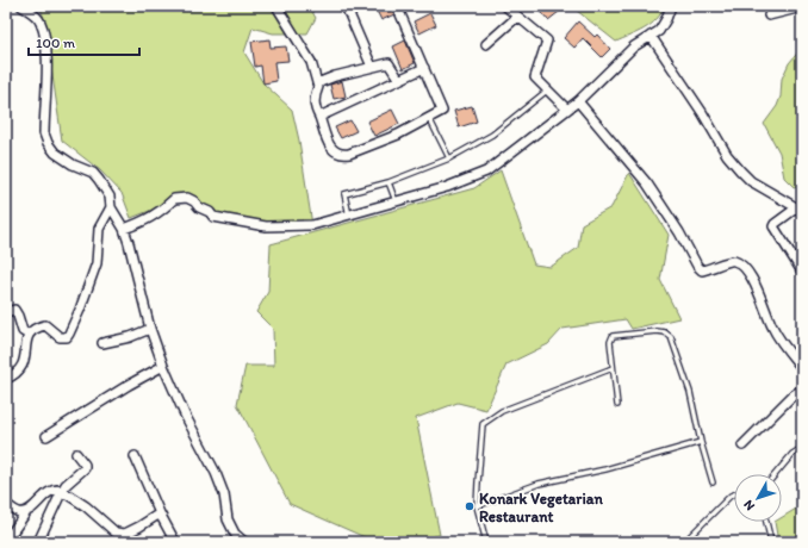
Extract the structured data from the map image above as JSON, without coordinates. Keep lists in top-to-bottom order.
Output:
{
  "places": ["Konark Vegetarian Restaurant"],
  "scale_bar": "100 m",
  "north": "bottom left"
}
